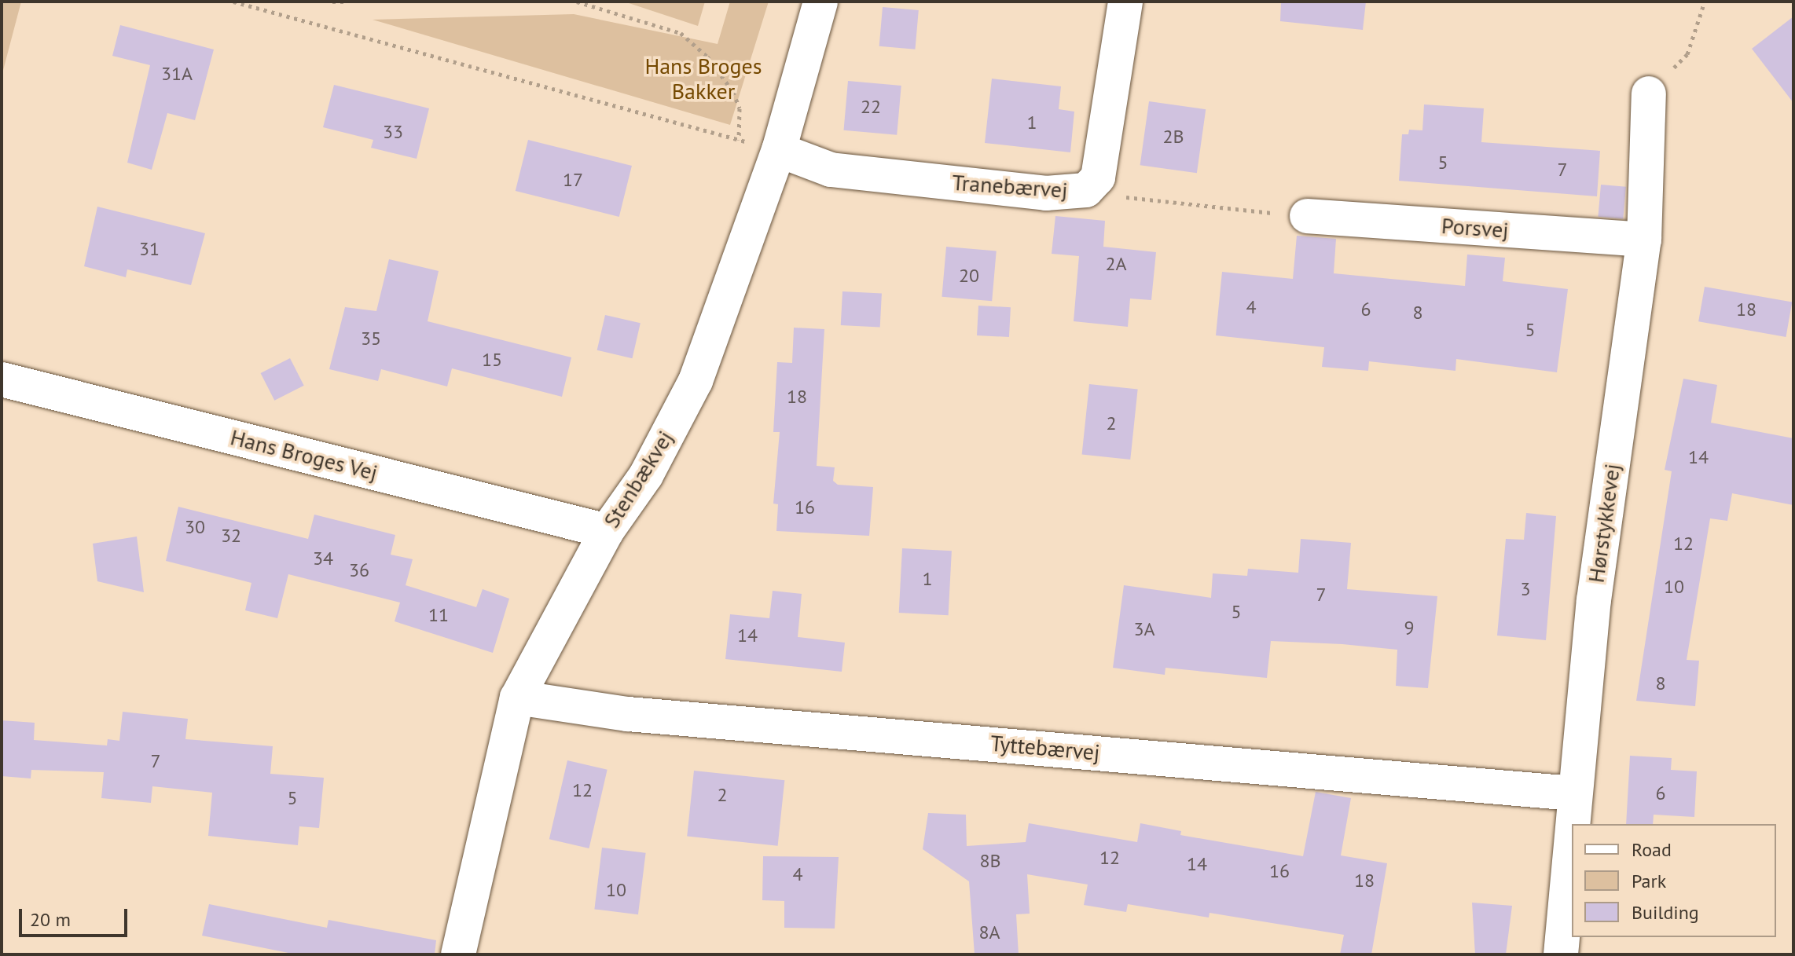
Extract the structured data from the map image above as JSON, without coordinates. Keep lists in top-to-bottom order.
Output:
{
  "streets": {
    "street": [
      "Tranebærvej",
      "Porsvej",
      "Hans Broges Vej",
      "Stenbækvej",
      "Hørstykkevej",
      "Tyttebærvej"
    ]
  },
  "crossings": [
    ["Tranebærvej", "Stenbækvej"],
    ["Porsvej", "Hørstykkevej"],
    ["Hans Broges Vej", "Stenbækvej"],
    ["Stenbækvej", "Tyttebærvej"],
    ["Hørstykkevej", "Tyttebærvej"]
  ],
  "parks": ["Hans Broges Bakker"],
  "house_numbers": [
    "31A",
    "22",
    "1",
    "33",
    "2B",
    "5",
    "7",
    "17",
    "31",
    "2A",
    "20",
    "4",
    "6",
    "18",
    "8",
    "5",
    "35",
    "15",
    "18",
    "2",
    "14",
    "16",
    "30",
    "32",
    "12",
    "34",
    "36",
    "1",
    "10",
    "3",
    "7",
    "5",
    "11",
    "9",
    "3A",
    "14",
    "8",
    "7",
    "12",
    "6",
    "2",
    "5",
    "12",
    "8B",
    "14",
    "16",
    "4",
    "18",
    "10",
    "8A"
  ],
  "legend": ["Road", "Park", "Building"],
  "scale_bar": "20 m"
}
